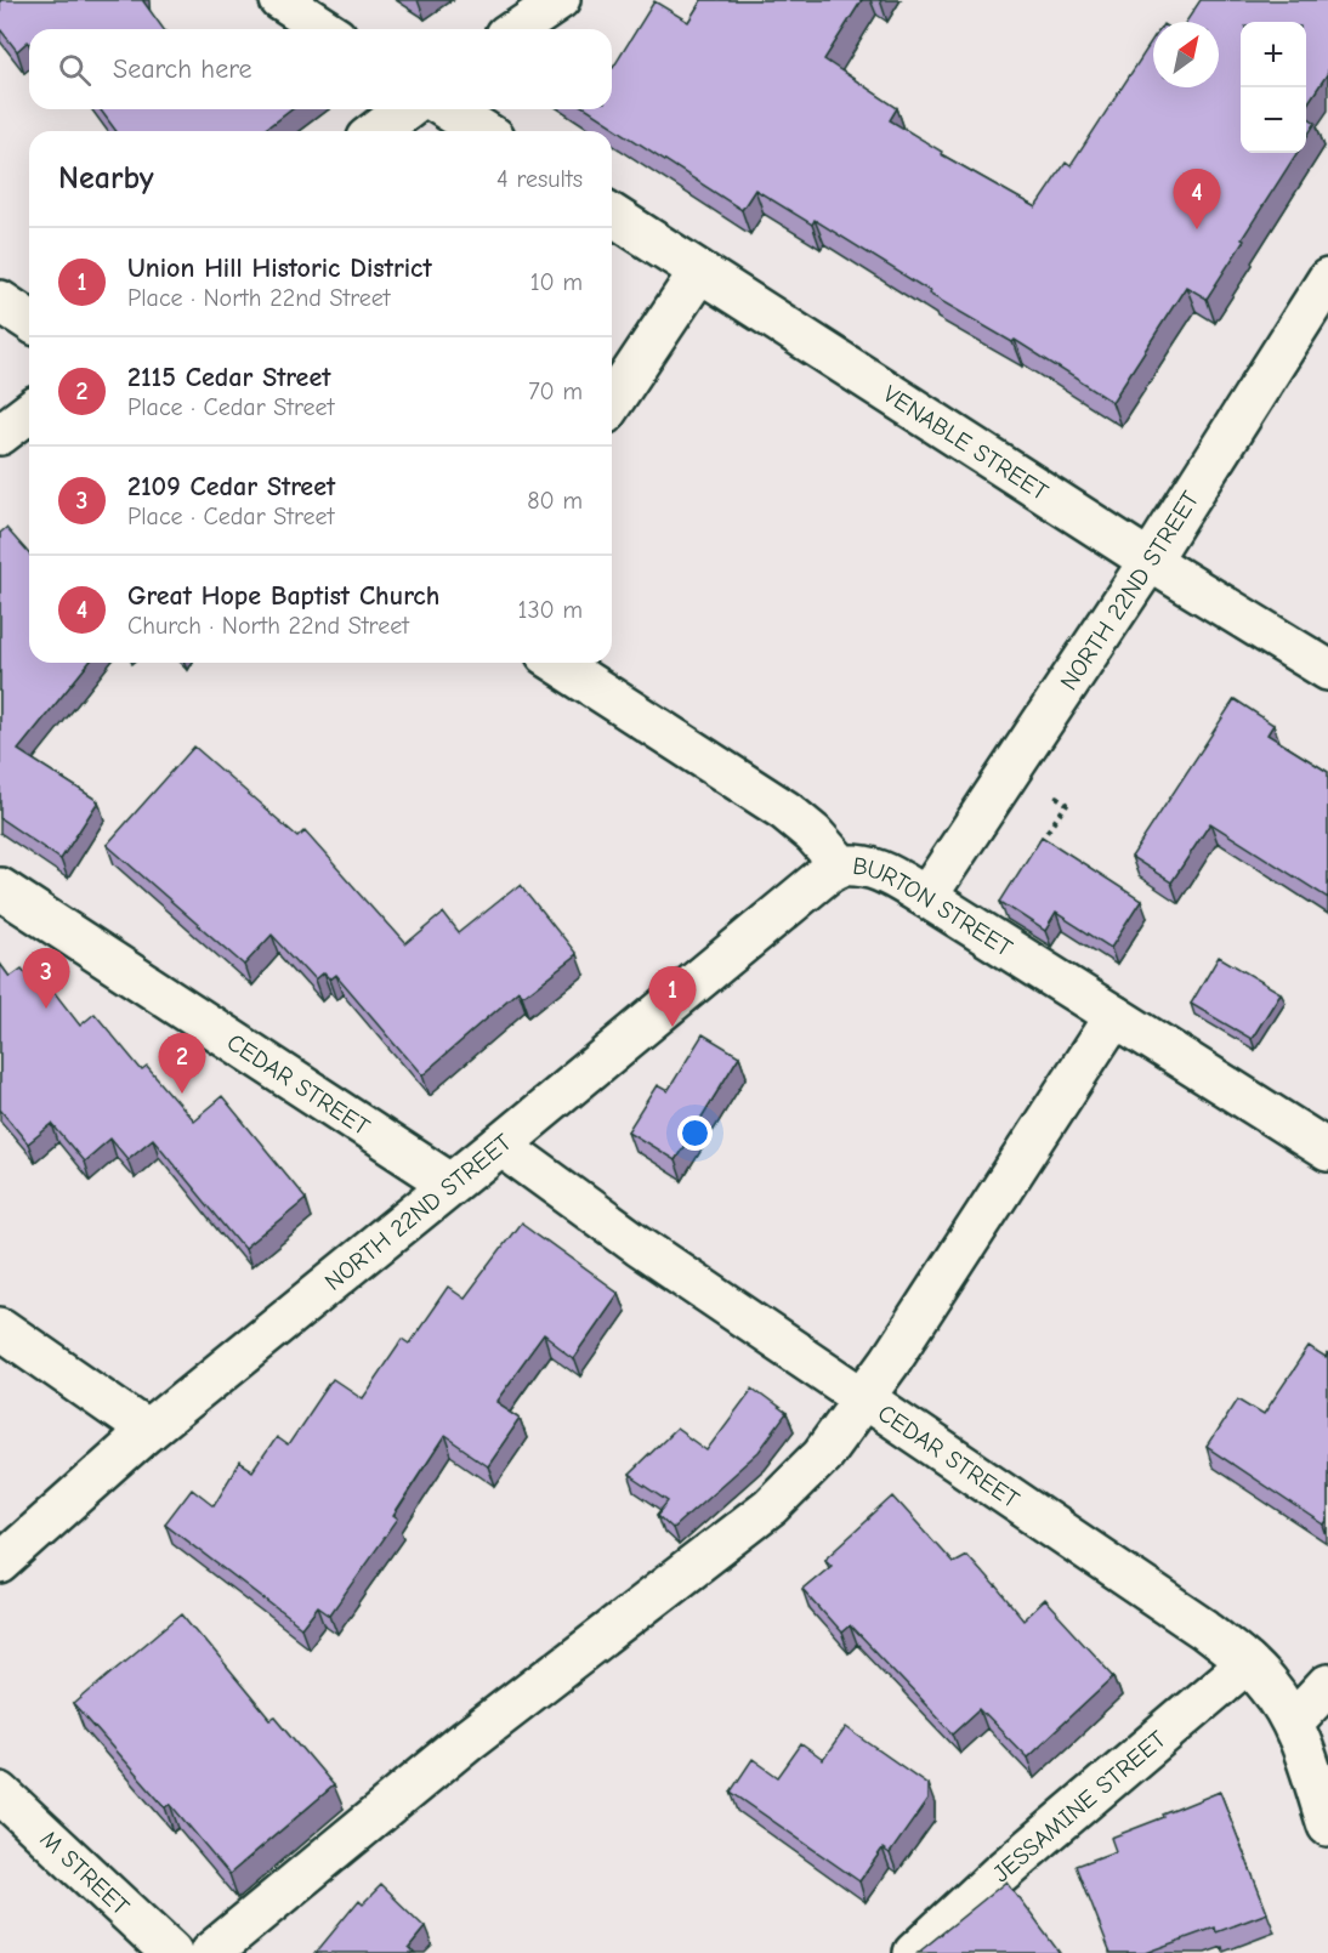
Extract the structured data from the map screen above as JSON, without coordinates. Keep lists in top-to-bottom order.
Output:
{
  "streets": {
    "street": [
      "VENABLE STREET",
      "NORTH 22ND STREET",
      "BURTON STREET",
      "CEDAR STREET",
      "JESSAMINE STREET",
      "M STREET"
    ]
  },
  "crossings": [
    ["VENABLE STREET", "NORTH 22ND STREET"],
    ["NORTH 22ND STREET", "BURTON STREET"],
    ["NORTH 22ND STREET", "CEDAR STREET"],
    ["CEDAR STREET", "JESSAMINE STREET"]
  ],
  "north": "top right",
  "page": {
    "map_buttons": ["+", "−"],
    "search": "Search here",
    "heading": ["Nearby", "4 results"],
    "pins": [
      "4",
      "3",
      "1",
      "2"
    ],
    "list": [
      {
        "mark": "1",
        "name": "Union Hill Historic District",
        "note": "Place · North 22nd Street",
        "value": "10 m"
      },
      {
        "mark": "2",
        "name": "2115 Cedar Street",
        "note": "Place · Cedar Street",
        "value": "70 m"
      },
      {
        "mark": "3",
        "name": "2109 Cedar Street",
        "note": "Place · Cedar Street",
        "value": "80 m"
      },
      {
        "mark": "4",
        "name": "Great Hope Baptist Church",
        "note": "Church · North 22nd Street",
        "value": "130 m"
      }
    ]
  }
}
